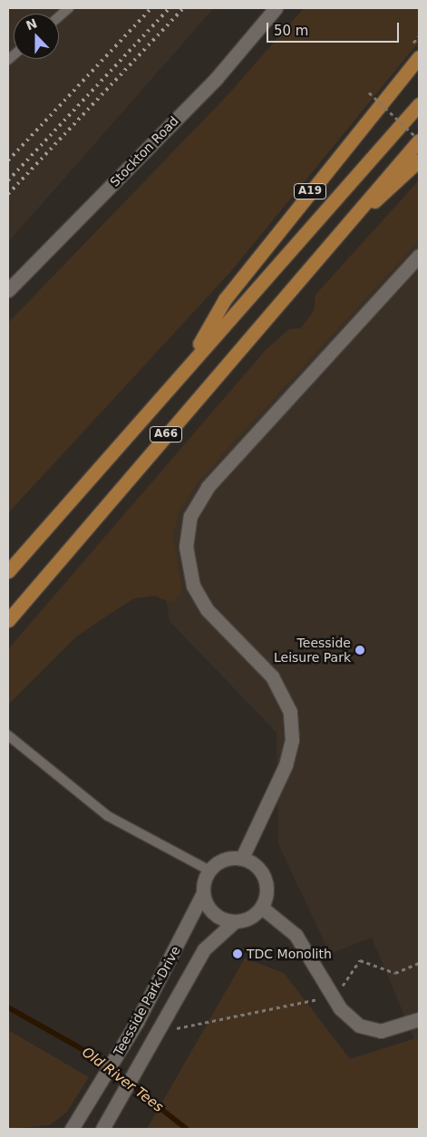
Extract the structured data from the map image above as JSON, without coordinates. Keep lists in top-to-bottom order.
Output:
{
  "streets": {
    "highway": ["A19", "A66"],
    "street": ["Stockton Road", "Teesside Park Drive"]
  },
  "crossings": [
    ["A19", "A66"]
  ],
  "water": ["Old River Tees"],
  "places": ["Teesside Leisure Park", "TDC Monolith"],
  "scale_bar": "50 m",
  "north": "top"
}
